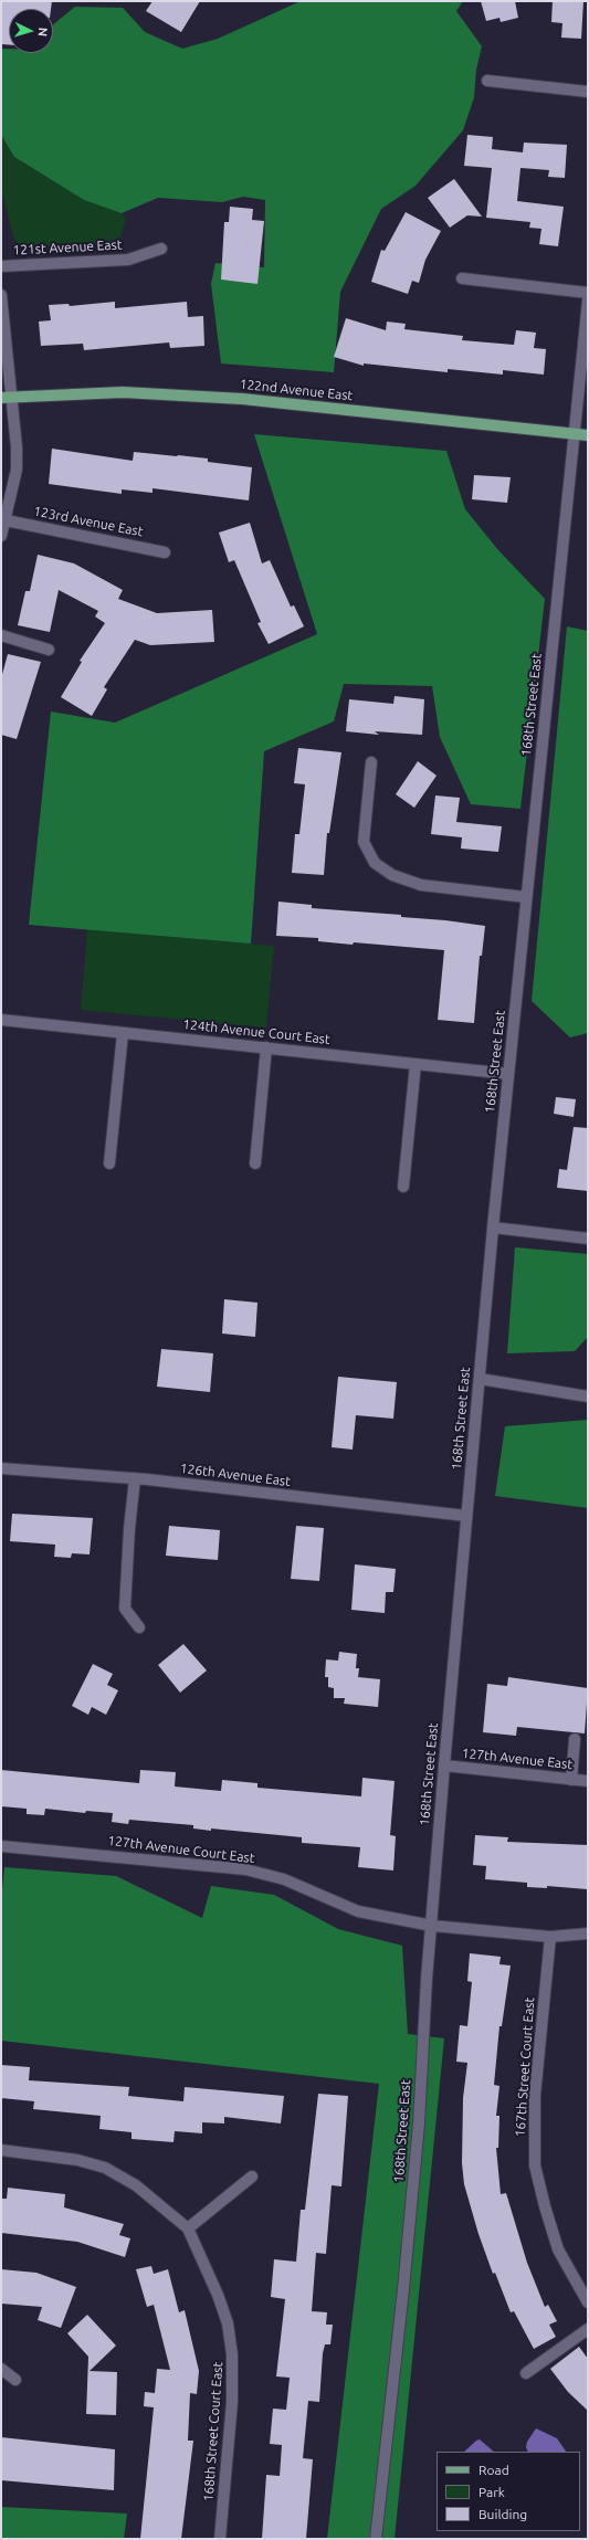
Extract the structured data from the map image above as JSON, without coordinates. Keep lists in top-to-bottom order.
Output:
{
  "streets": {
    "main road": ["122nd Avenue East"],
    "street": [
      "121st Avenue East",
      "123rd Avenue East",
      "168th Street East",
      "124th Avenue Court East",
      "126th Avenue East",
      "127th Avenue East",
      "127th Avenue Court East",
      "167th Street Court East",
      "168th Street Court East"
    ]
  },
  "crossings": [
    ["122nd Avenue East", "168th Street East"],
    ["168th Street East", "124th Avenue Court East"],
    ["168th Street East", "126th Avenue East"],
    ["168th Street East", "127th Avenue East"],
    ["168th Street East", "127th Avenue Court East"],
    ["127th Avenue Court East", "167th Street Court East"]
  ],
  "legend": ["Road", "Park", "Building"],
  "north": "right"
}
